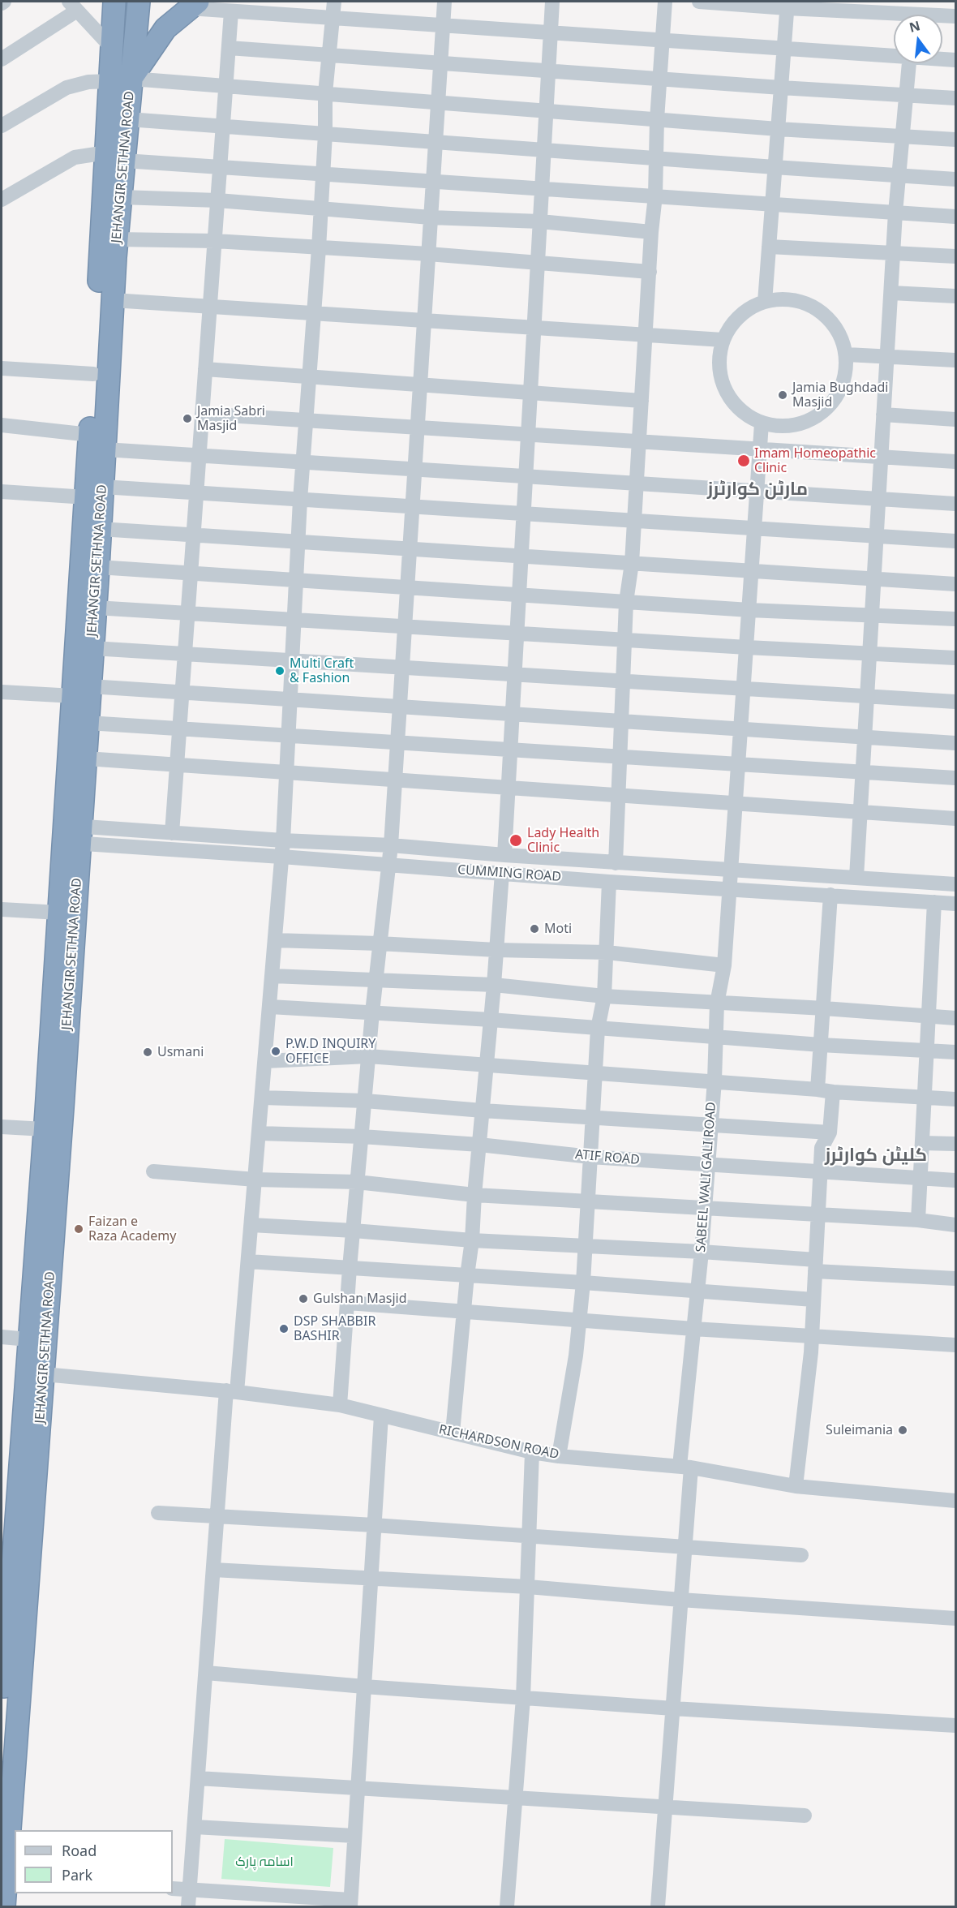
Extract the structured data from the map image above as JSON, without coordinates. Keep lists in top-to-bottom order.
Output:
{
  "streets": {
    "highway": ["JEHANGIR SETHNA ROAD"],
    "street": [
      "CUMMING ROAD",
      "ATIF ROAD",
      "SABEEL WALI GALI ROAD",
      "RICHARDSON ROAD"
    ]
  },
  "crossings": [
    ["JEHANGIR SETHNA ROAD", "CUMMING ROAD"],
    ["JEHANGIR SETHNA ROAD", "RICHARDSON ROAD"],
    ["CUMMING ROAD", "SABEEL WALI GALI ROAD"],
    ["ATIF ROAD", "SABEEL WALI GALI ROAD"],
    ["SABEEL WALI GALI ROAD", "RICHARDSON ROAD"]
  ],
  "districts": ["مارٹن کوارٹرز", "کلیٹن کوارٹرز"],
  "parks": ["اسامہ پارک"],
  "places": [
    "Jamia Bughdadi Masjid",
    "Jamia Sabri Masjid",
    "Imam Homeopathic Clinic",
    "Multi Craft & Fashion",
    "Lady Health Clinic",
    "Moti",
    "P.W.D INQUIRY OFFICE",
    "Usmani",
    "Faizan e Raza Academy",
    "Gulshan Masjid",
    "DSP SHABBIR BASHIR",
    "Suleimania"
  ],
  "legend": ["Road", "Park"],
  "north": "top"
}
